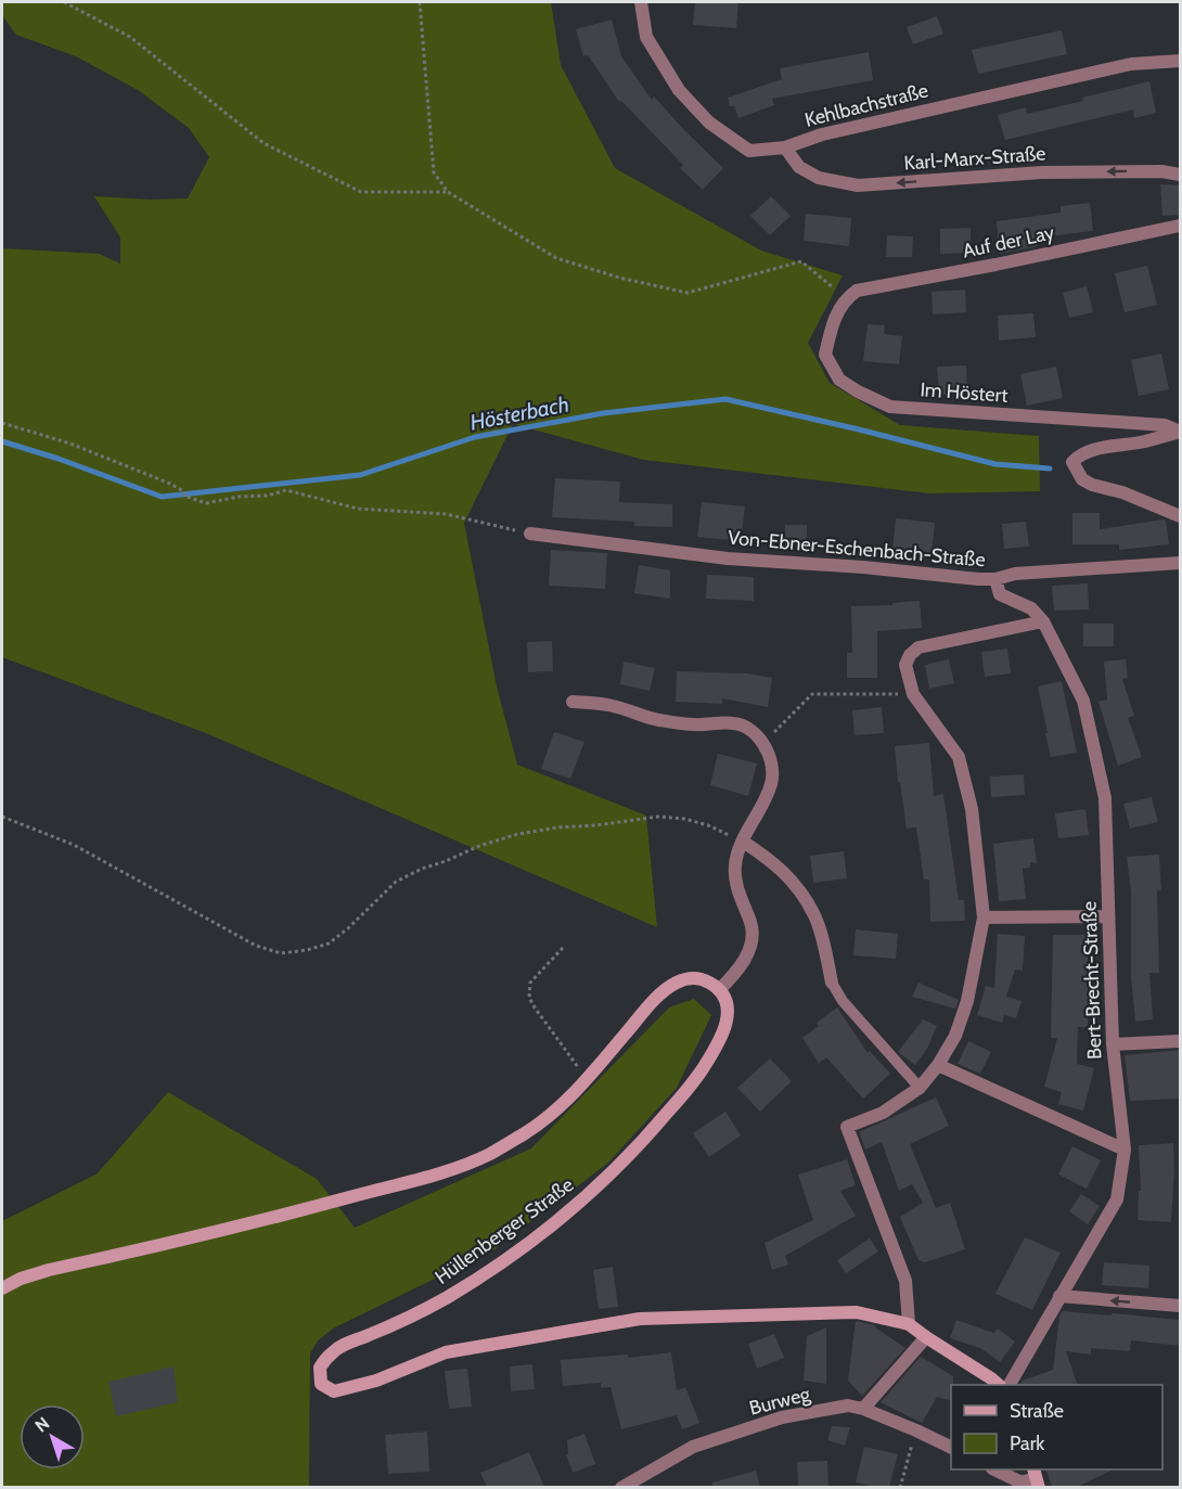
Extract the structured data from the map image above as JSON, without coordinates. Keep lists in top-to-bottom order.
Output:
{
  "streets": {
    "street": [
      "Kehlbachstraße",
      "Karl-Marx-Straße",
      "Auf der Lay",
      "Im Höstert",
      "Von-Ebner-Eschenbach-Straße",
      "Bert-Brecht-Straße",
      "Hüllenberger Straße",
      "Burweg"
    ]
  },
  "crossings": [
    ["Kehlbachstraße", "Karl-Marx-Straße"],
    ["Auf der Lay", "Im Höstert"],
    ["Von-Ebner-Eschenbach-Straße", "Bert-Brecht-Straße"]
  ],
  "one_way": ["Karl-Marx-Straße"],
  "water": ["Hösterbach"],
  "legend": ["Straße", "Park"],
  "north": "top left"
}
